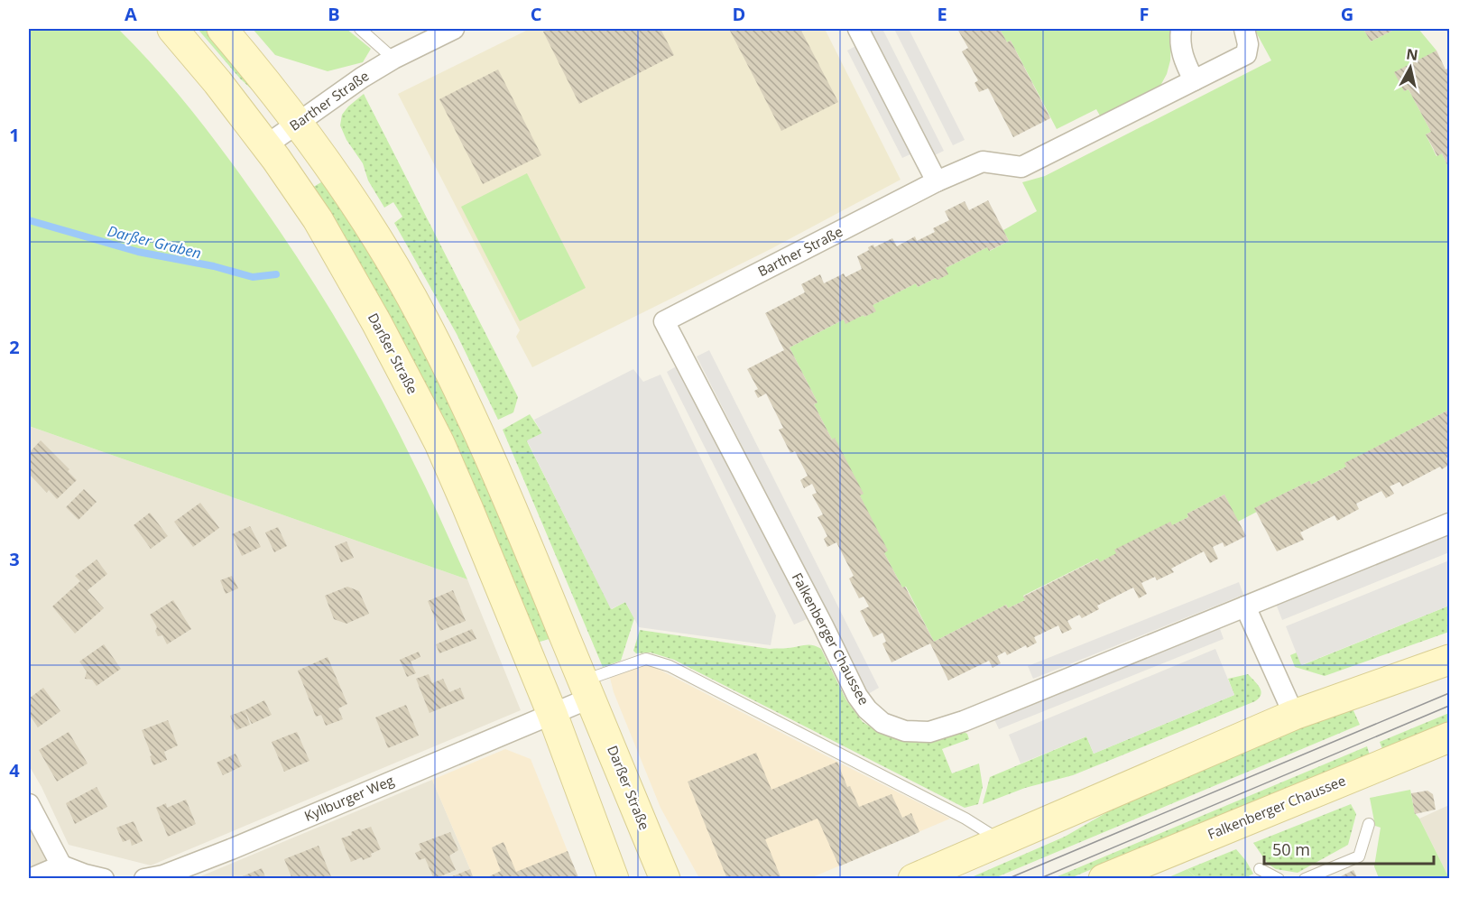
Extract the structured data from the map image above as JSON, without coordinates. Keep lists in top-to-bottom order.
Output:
{
  "streets": {
    "main road": ["Darßer Straße", "Falkenberger Chaussee"],
    "street": ["Barther Straße", "Kyllburger Weg"]
  },
  "crossings": [
    ["Barther Straße", "Darßer Straße"],
    ["Barther Straße", "Falkenberger Chaussee"],
    ["Darßer Straße", "Kyllburger Weg"]
  ],
  "water": ["Darßer Graben"],
  "scale_bar": "50 m",
  "north": "top",
  "grid": {
    "columns": [
      "A",
      "B",
      "C",
      "D",
      "E",
      "F",
      "G"
    ],
    "rows": [
      "1",
      "2",
      "3",
      "4"
    ]
  }
}
